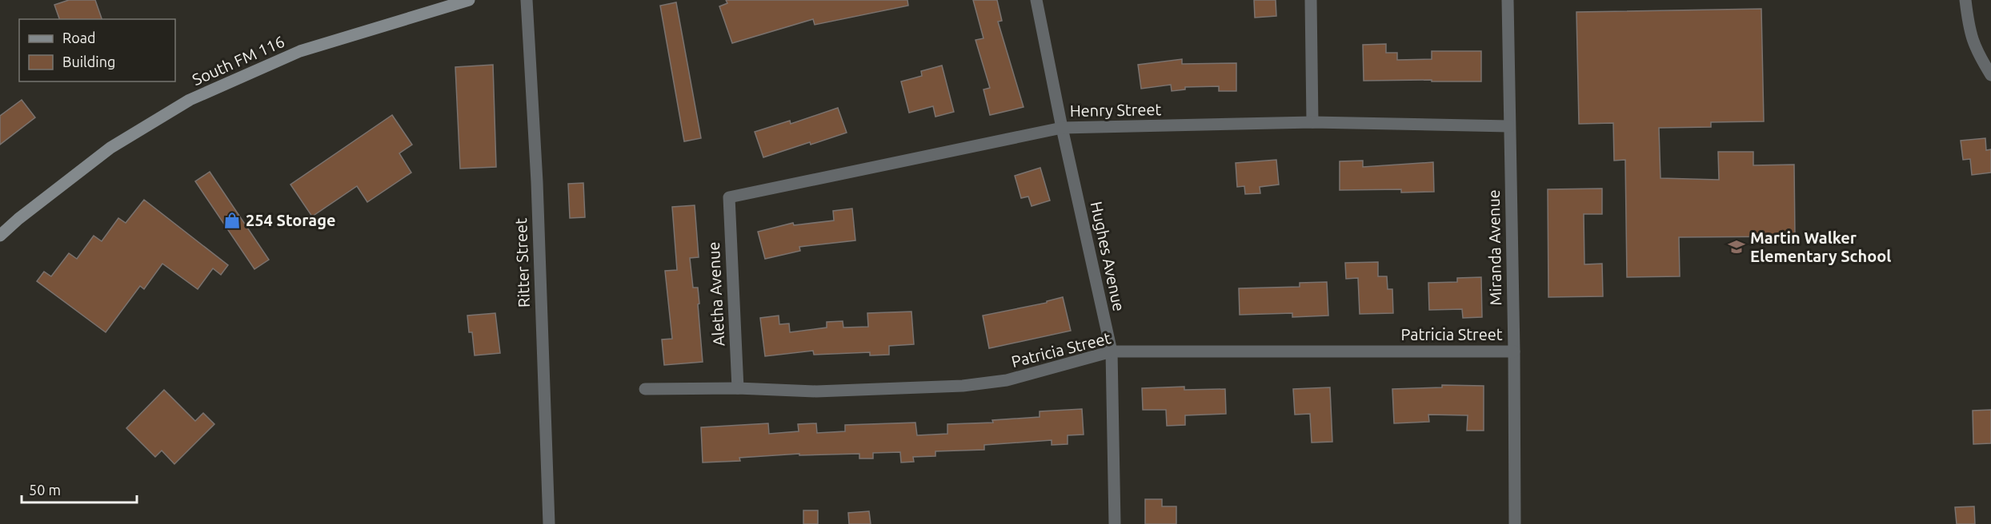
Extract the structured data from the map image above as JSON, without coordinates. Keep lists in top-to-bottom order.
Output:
{
  "streets": {
    "main road": ["South FM 116"],
    "street": [
      "Henry Street",
      "Miranda Avenue",
      "Hughes Avenue",
      "Ritter Street",
      "Aletha Avenue",
      "Patricia Street"
    ]
  },
  "crossings": [
    ["Henry Street", "Miranda Avenue"],
    ["Henry Street", "Hughes Avenue"],
    ["Henry Street", "Aletha Avenue"],
    ["Miranda Avenue", "Patricia Street"],
    ["Hughes Avenue", "Patricia Street"],
    ["Aletha Avenue", "Patricia Street"]
  ],
  "places": {
    "shop": ["254 Storage"],
    "school or university": ["Martin Walker Elementary School"]
  },
  "legend": ["Road", "Building"],
  "scale_bar": "50 m"
}
